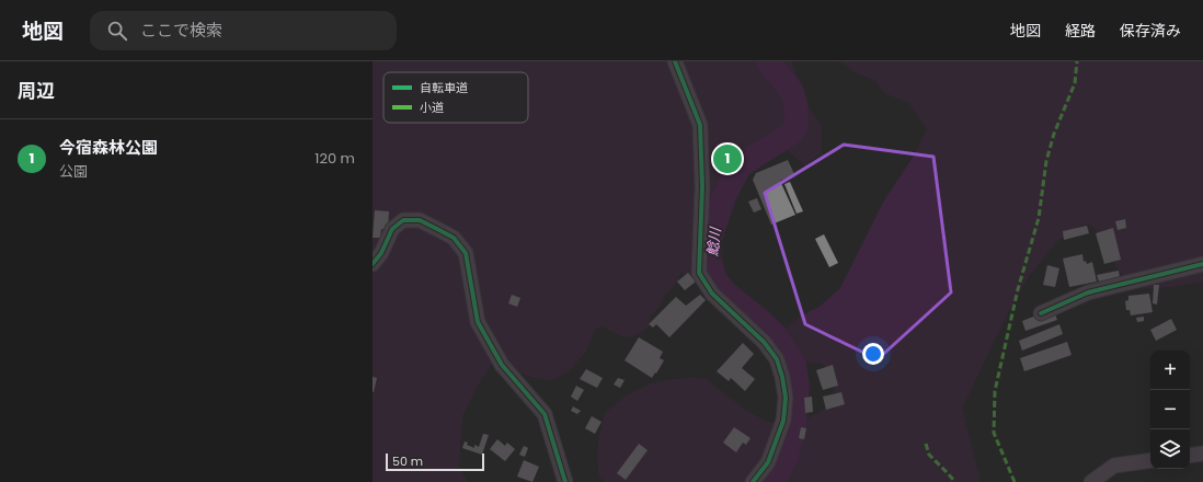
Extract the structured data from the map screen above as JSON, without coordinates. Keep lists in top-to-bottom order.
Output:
{
  "water": ["鯰川"],
  "legend": ["自転車道", "小道"],
  "scale_bar": "50 m",
  "page": {
    "header": "地図",
    "search": "ここで検索",
    "nav": ["地図", "経路", "保存済み"],
    "heading": "周辺",
    "list": [
      {
        "mark": "1",
        "name": "今宿森林公園",
        "note": "公園",
        "value": "120 m"
      }
    ],
    "pins": "1",
    "map_buttons": ["+", "−"],
    "scale": "50 m"
  }
}
